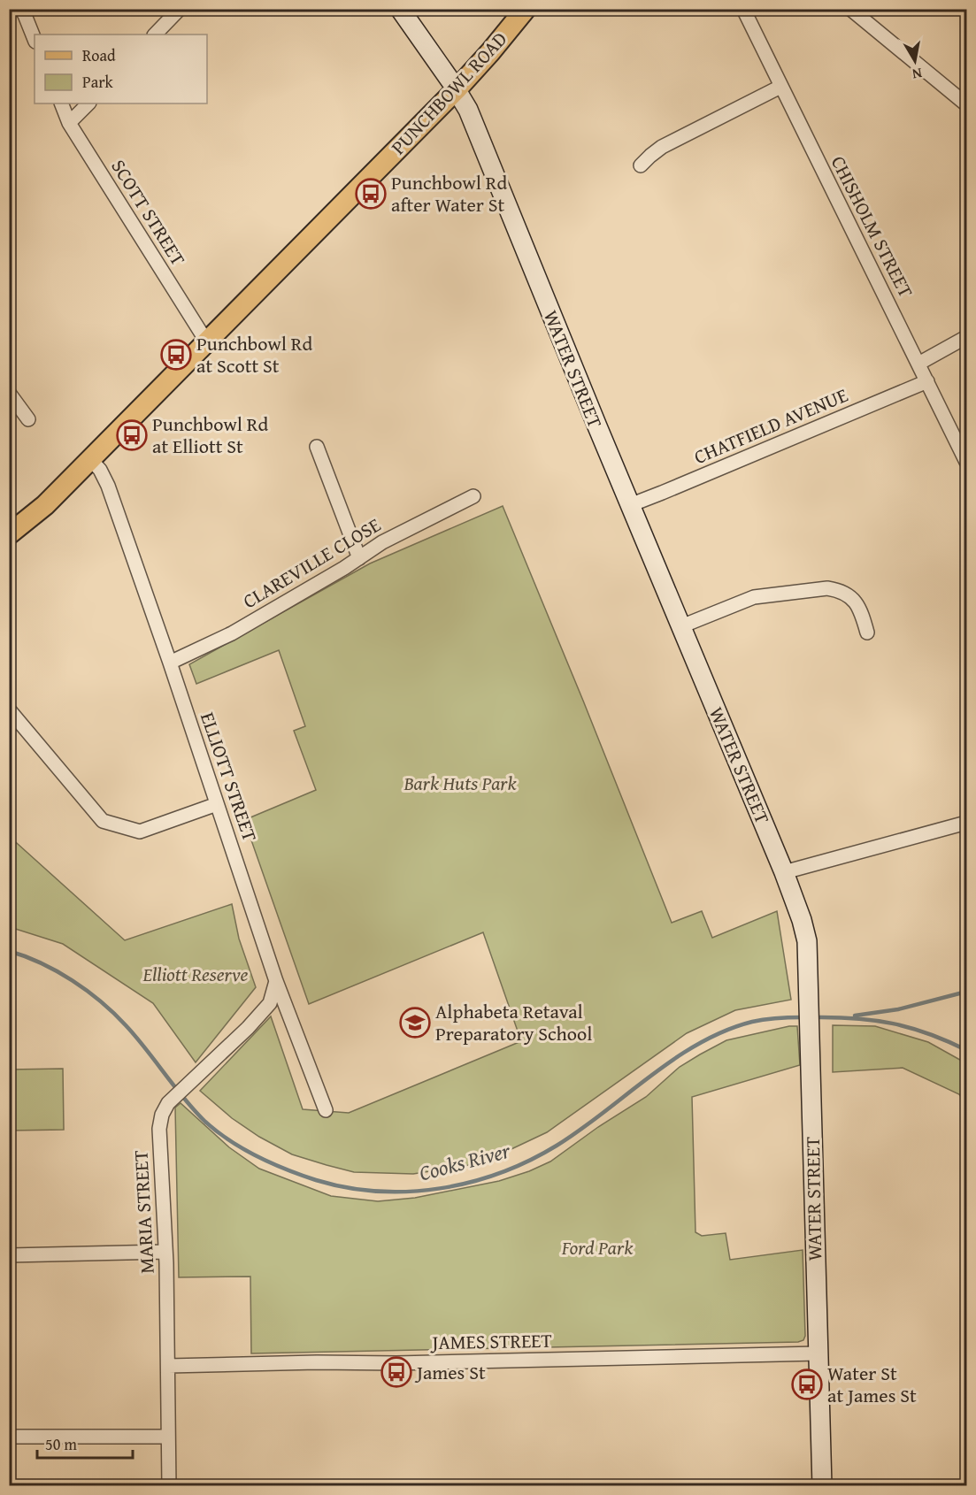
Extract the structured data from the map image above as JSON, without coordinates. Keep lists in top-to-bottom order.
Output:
{
  "streets": {
    "main road": ["PUNCHBOWL ROAD", "WATER STREET"],
    "street": [
      "SCOTT STREET",
      "CHISHOLM STREET",
      "CHATFIELD AVENUE",
      "CLAREVILLE CLOSE",
      "ELLIOTT STREET",
      "MARIA STREET",
      "JAMES STREET"
    ]
  },
  "crossings": [
    ["PUNCHBOWL ROAD", "SCOTT STREET"],
    ["PUNCHBOWL ROAD", "WATER STREET"],
    ["PUNCHBOWL ROAD", "ELLIOTT STREET"],
    ["CHISHOLM STREET", "CHATFIELD AVENUE"],
    ["WATER STREET", "CHATFIELD AVENUE"],
    ["WATER STREET", "JAMES STREET"],
    ["CLAREVILLE CLOSE", "ELLIOTT STREET"],
    ["ELLIOTT STREET", "MARIA STREET"],
    ["MARIA STREET", "JAMES STREET"]
  ],
  "water": ["Cooks River"],
  "parks": ["Bark Huts Park", "Elliott Reserve", "Ford Park"],
  "places": {
    "bus stop": [
      "Punchbowl Rd after Water St",
      "Punchbowl Rd at Scott St",
      "Punchbowl Rd at Elliott St",
      "James St",
      "Water St at James St"
    ],
    "school or university": ["Alphabeta Retaval Preparatory School"]
  },
  "legend": ["Road", "Park"],
  "scale_bar": "50 m",
  "north": "bottom"
}
